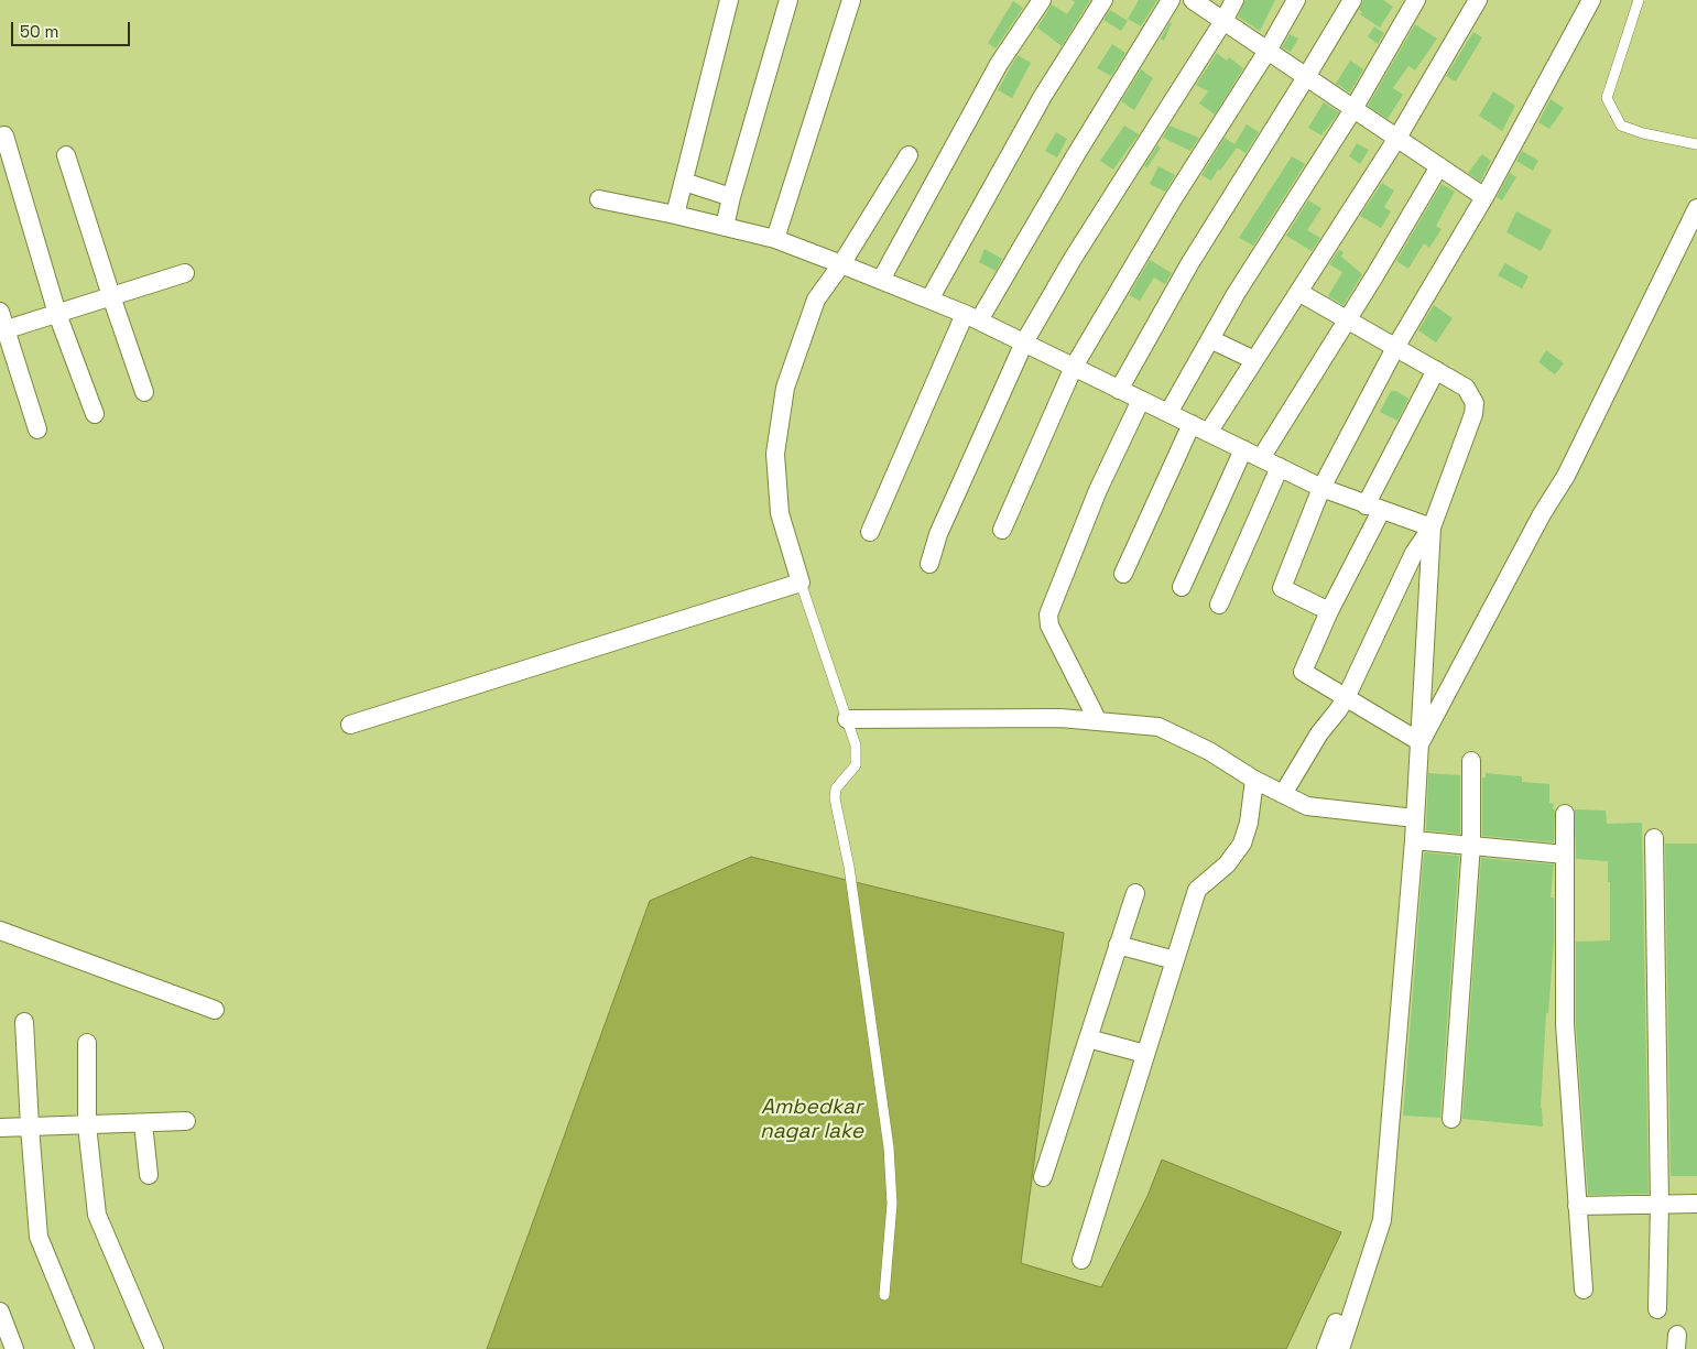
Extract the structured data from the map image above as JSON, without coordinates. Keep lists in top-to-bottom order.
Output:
{
  "water": ["Ambedkar nagar lake"],
  "scale_bar": "50 m"
}
